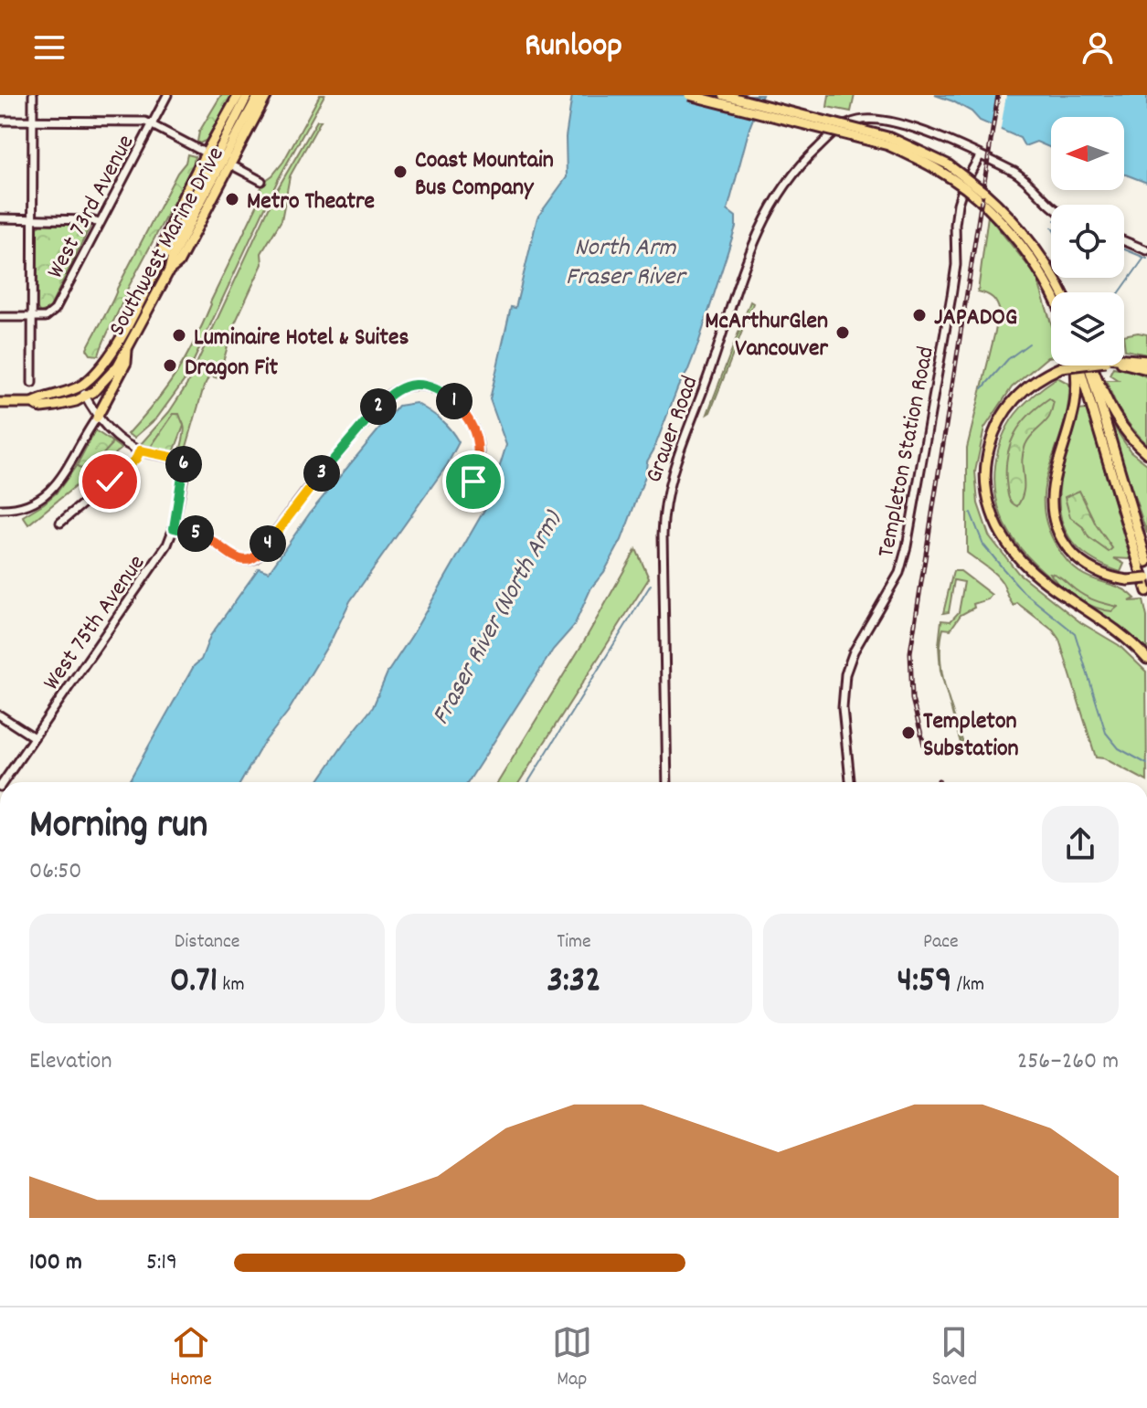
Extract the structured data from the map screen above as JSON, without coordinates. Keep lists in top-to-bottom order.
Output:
{
  "streets": {
    "main road": ["Southwest Marine Drive"],
    "street": [
      "West 73rd Avenue",
      "Grauer Road",
      "Templeton Station Road",
      "West 75th Avenue"
    ]
  },
  "crossings": [
    ["Grauer Road", "Templeton Station Road"]
  ],
  "water": ["North Arm Fraser River", "Fraser River (North Arm)"],
  "places": [
    "Coast Mountain Bus Company",
    "Metro Theatre",
    "JAPADOG",
    "McArthurGlen Vancouver",
    "Luminaire Hotel & Suites",
    "Dragon Fit",
    "Templeton Substation"
  ],
  "north": "left",
  "page": {
    "header": "Runloop",
    "pins": [
      "1",
      "2",
      "6",
      "3",
      "5",
      "4"
    ],
    "heading": ["Morning run", "06:50"],
    "stats": [
      ["Distance", "0.71 km"],
      ["Time", "3:32"],
      ["Pace", "4:59 /km"]
    ],
    "chart": ["Elevation", "256–260 m"],
    "list": [
      {
        "name": "100 m",
        "note": "5:19"
      }
    ],
    "tabs": ["Home", "Map", "Saved"]
  }
}
